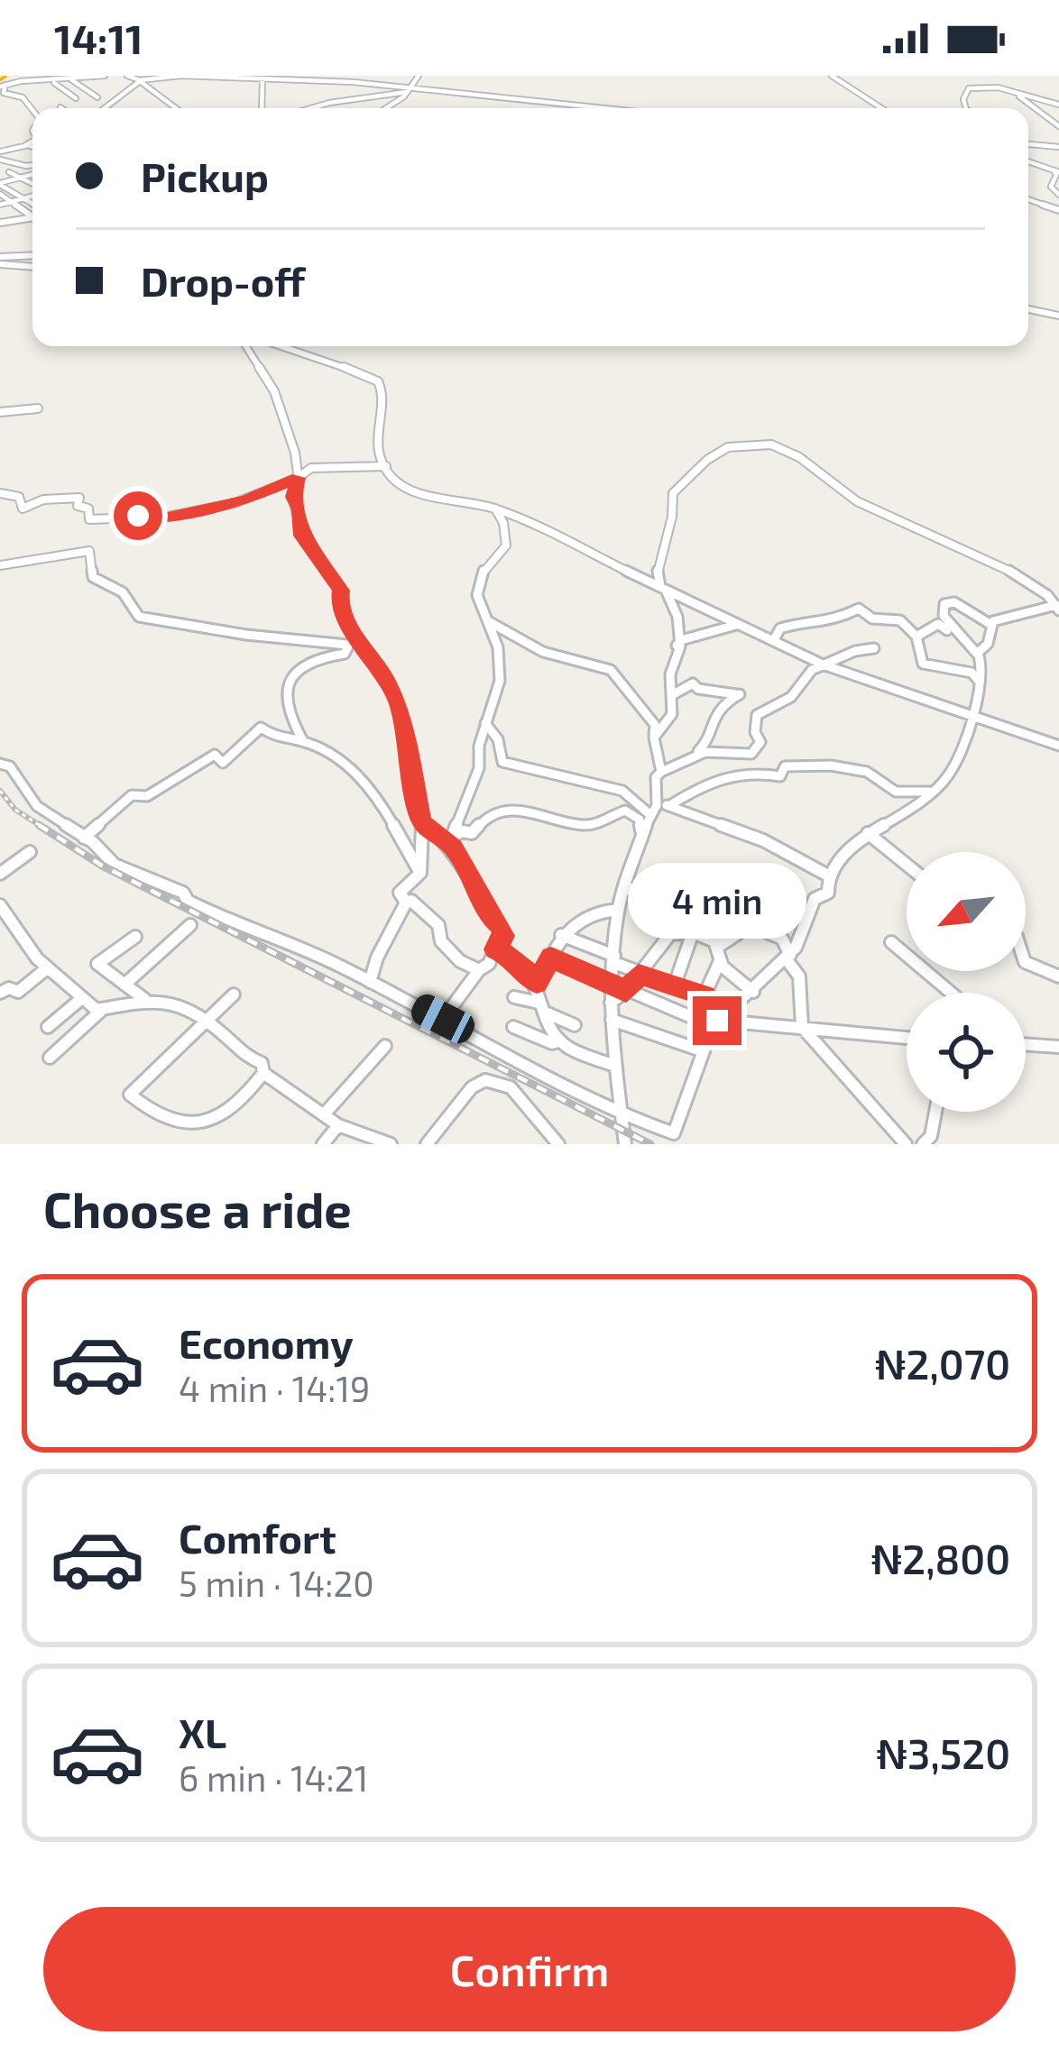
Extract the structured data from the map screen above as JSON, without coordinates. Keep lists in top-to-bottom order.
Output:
{
  "north": "bottom left",
  "page": {
    "status": "14:11",
    "banner": ["Pickup", "Drop-off"],
    "bubble": "4 min",
    "heading": "Choose a ride",
    "list": [
      {
        "name": "Economy",
        "note": "4 min · 14:19",
        "value": "₦2,070"
      },
      {
        "name": "Comfort",
        "note": "5 min · 14:20",
        "value": "₦2,800"
      },
      {
        "name": "XL",
        "note": "6 min · 14:21",
        "value": "₦3,520"
      }
    ],
    "buttons": "Confirm"
  }
}
